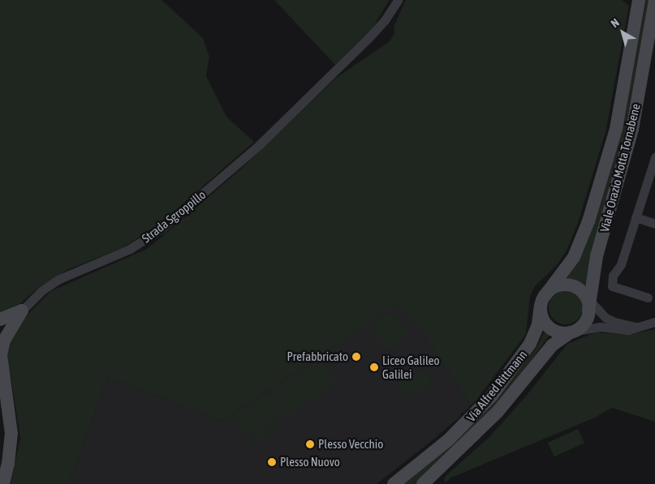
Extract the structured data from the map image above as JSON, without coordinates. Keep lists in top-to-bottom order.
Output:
{
  "streets": {
    "main road": ["Viale Orazio Motta Tornabene", "Strada Sgroppillo", "Via Alfred Rittmann"]
  },
  "crossings": [
    ["Viale Orazio Motta Tornabene", "Via Alfred Rittmann"]
  ],
  "places": [
    "Prefabbricato",
    "Liceo Galileo Galilei",
    "Plesso Vecchio",
    "Plesso Nuovo"
  ],
  "north": "top left"
}
